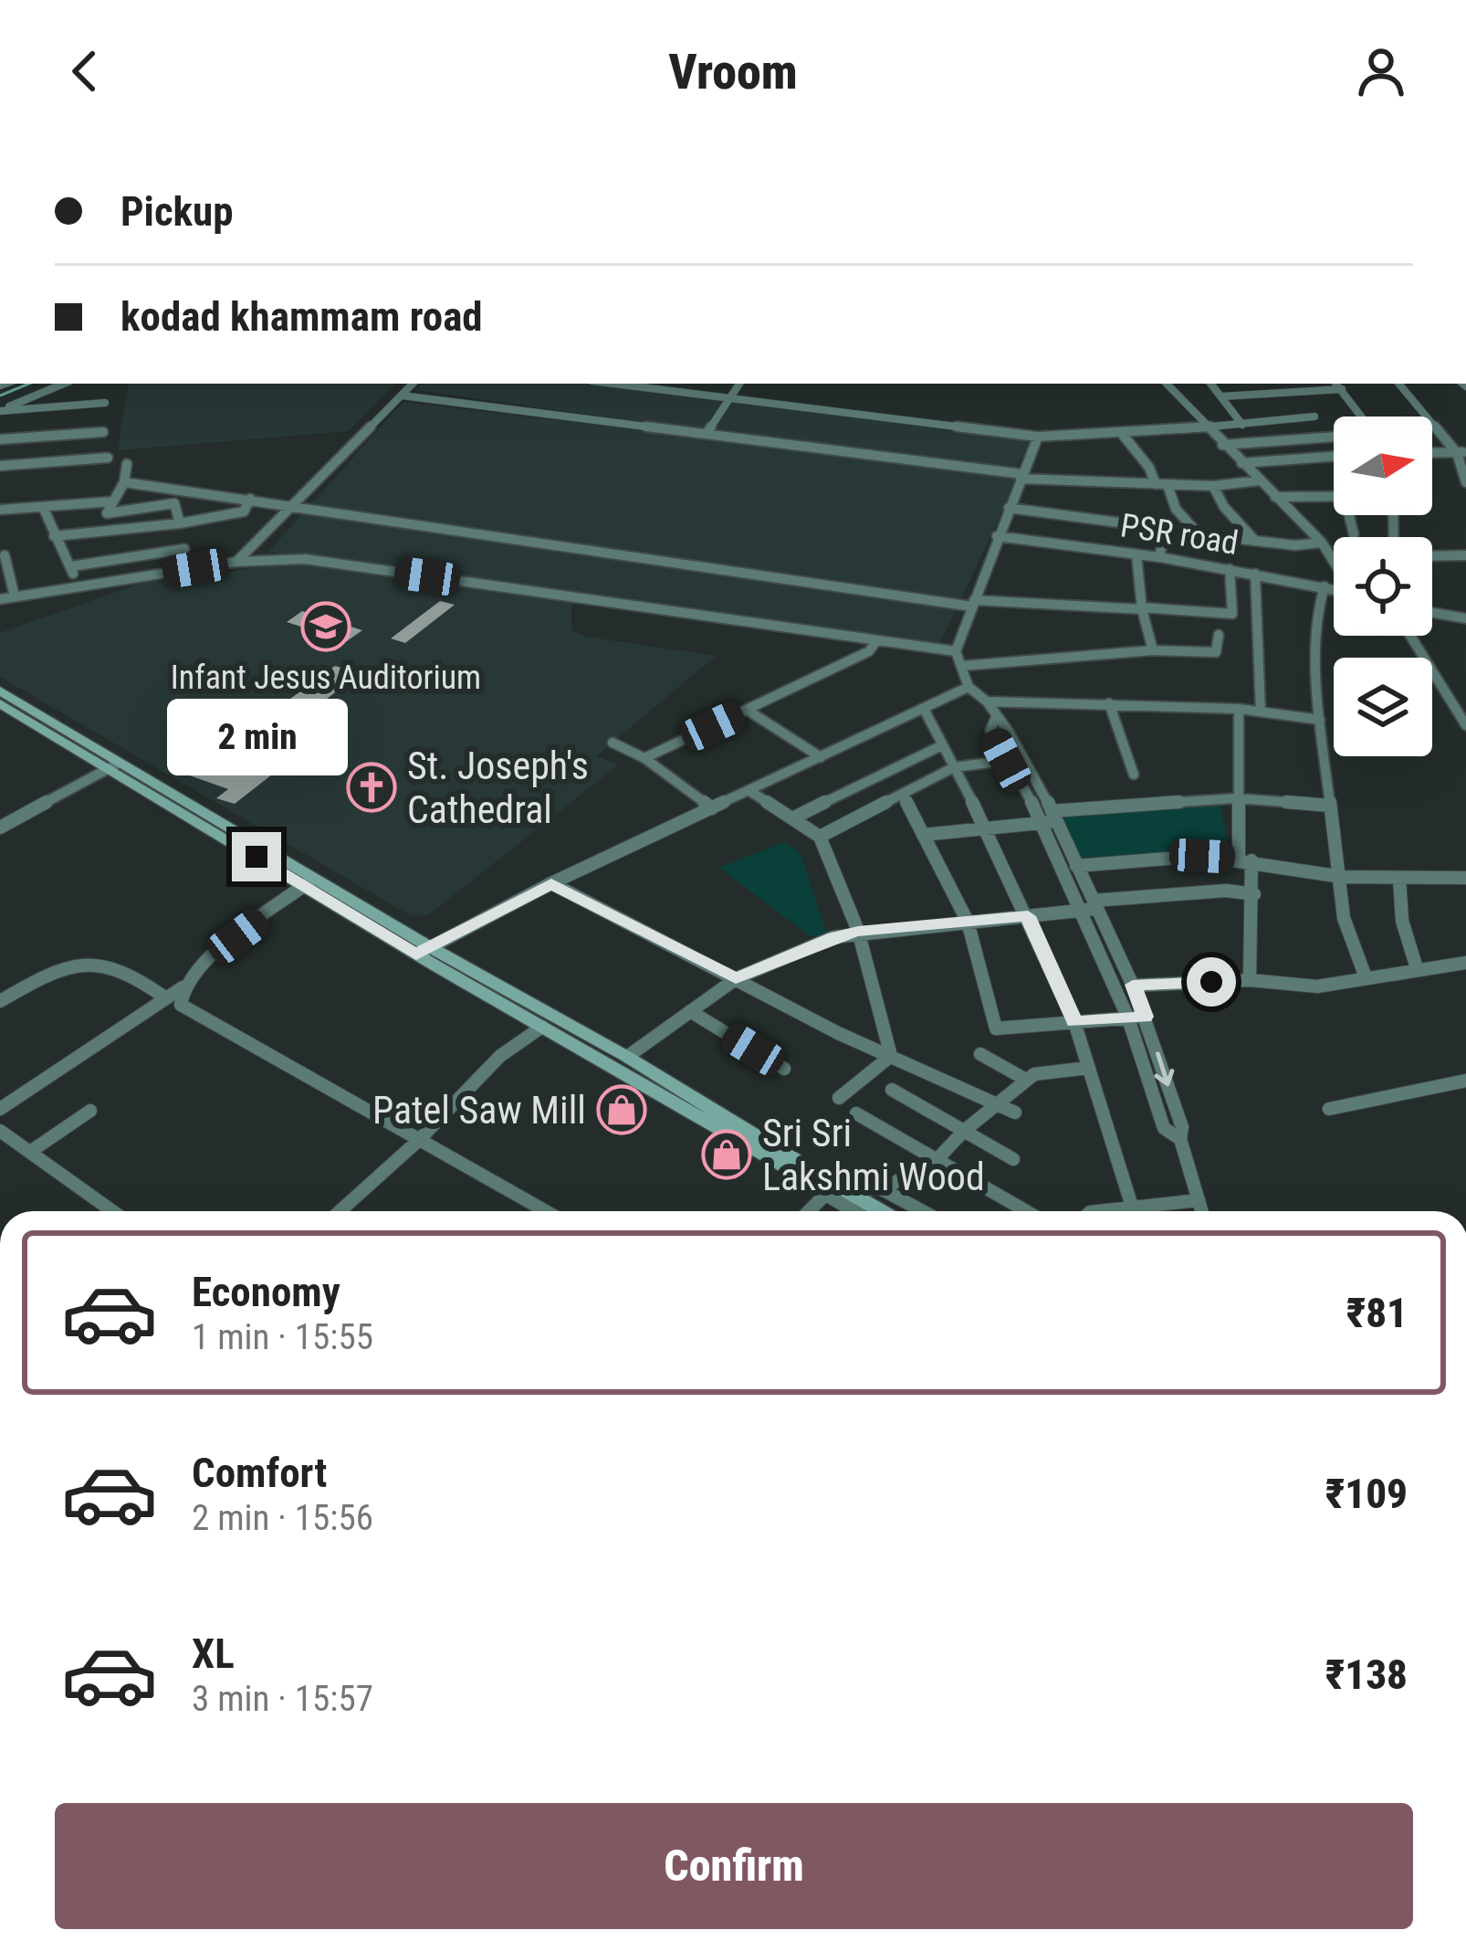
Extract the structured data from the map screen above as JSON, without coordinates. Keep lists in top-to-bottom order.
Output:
{
  "streets": {
    "street": ["PSR road"]
  },
  "places": {
    "school or university": ["Infant Jesus Auditorium"],
    "church": ["St. Joseph's Cathedral"],
    "shop": ["Patel Saw Mill", "Sri Sri Lakshmi Wood"]
  },
  "north": "right",
  "page": {
    "header": "Vroom",
    "banner": ["Pickup", "kodad khammam road"],
    "bubble": "2 min",
    "list": [
      {
        "name": "Economy",
        "note": "1 min · 15:55",
        "value": "₹81"
      },
      {
        "name": "Comfort",
        "note": "2 min · 15:56",
        "value": "₹109"
      },
      {
        "name": "XL",
        "note": "3 min · 15:57",
        "value": "₹138"
      }
    ],
    "buttons": "Confirm"
  }
}
